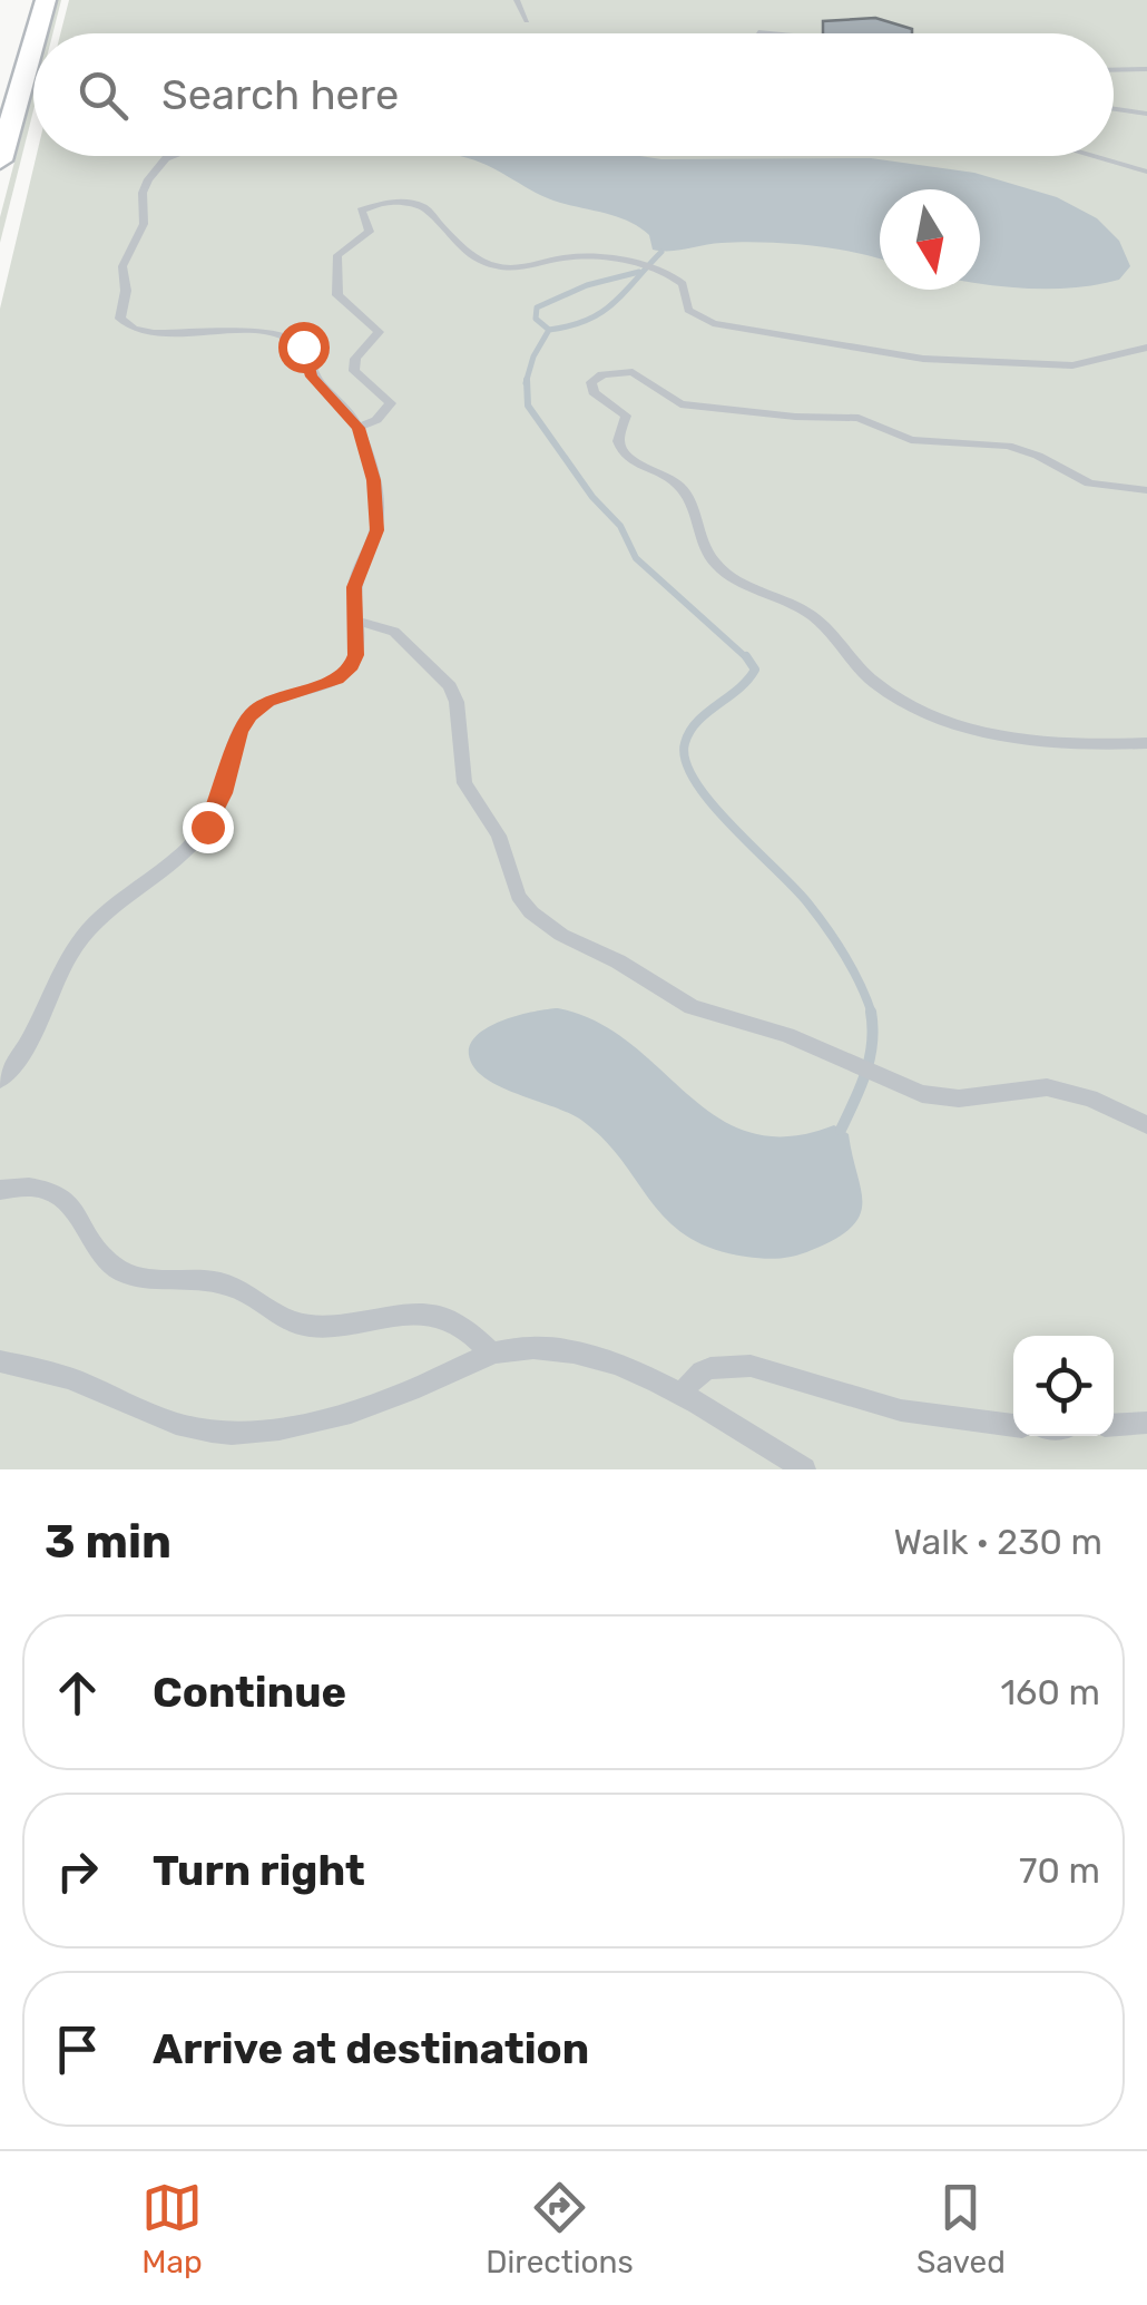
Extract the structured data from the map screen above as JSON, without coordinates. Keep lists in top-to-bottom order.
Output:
{
  "north": "bottom",
  "page": {
    "search": "Search here",
    "heading": ["3 min", "Walk · 230 m"],
    "list": [
      ["Continue", "160 m"],
      ["Turn right", "70 m"],
      "Arrive at destination"
    ],
    "nav": ["Map", "Directions", "Saved"]
  }
}
